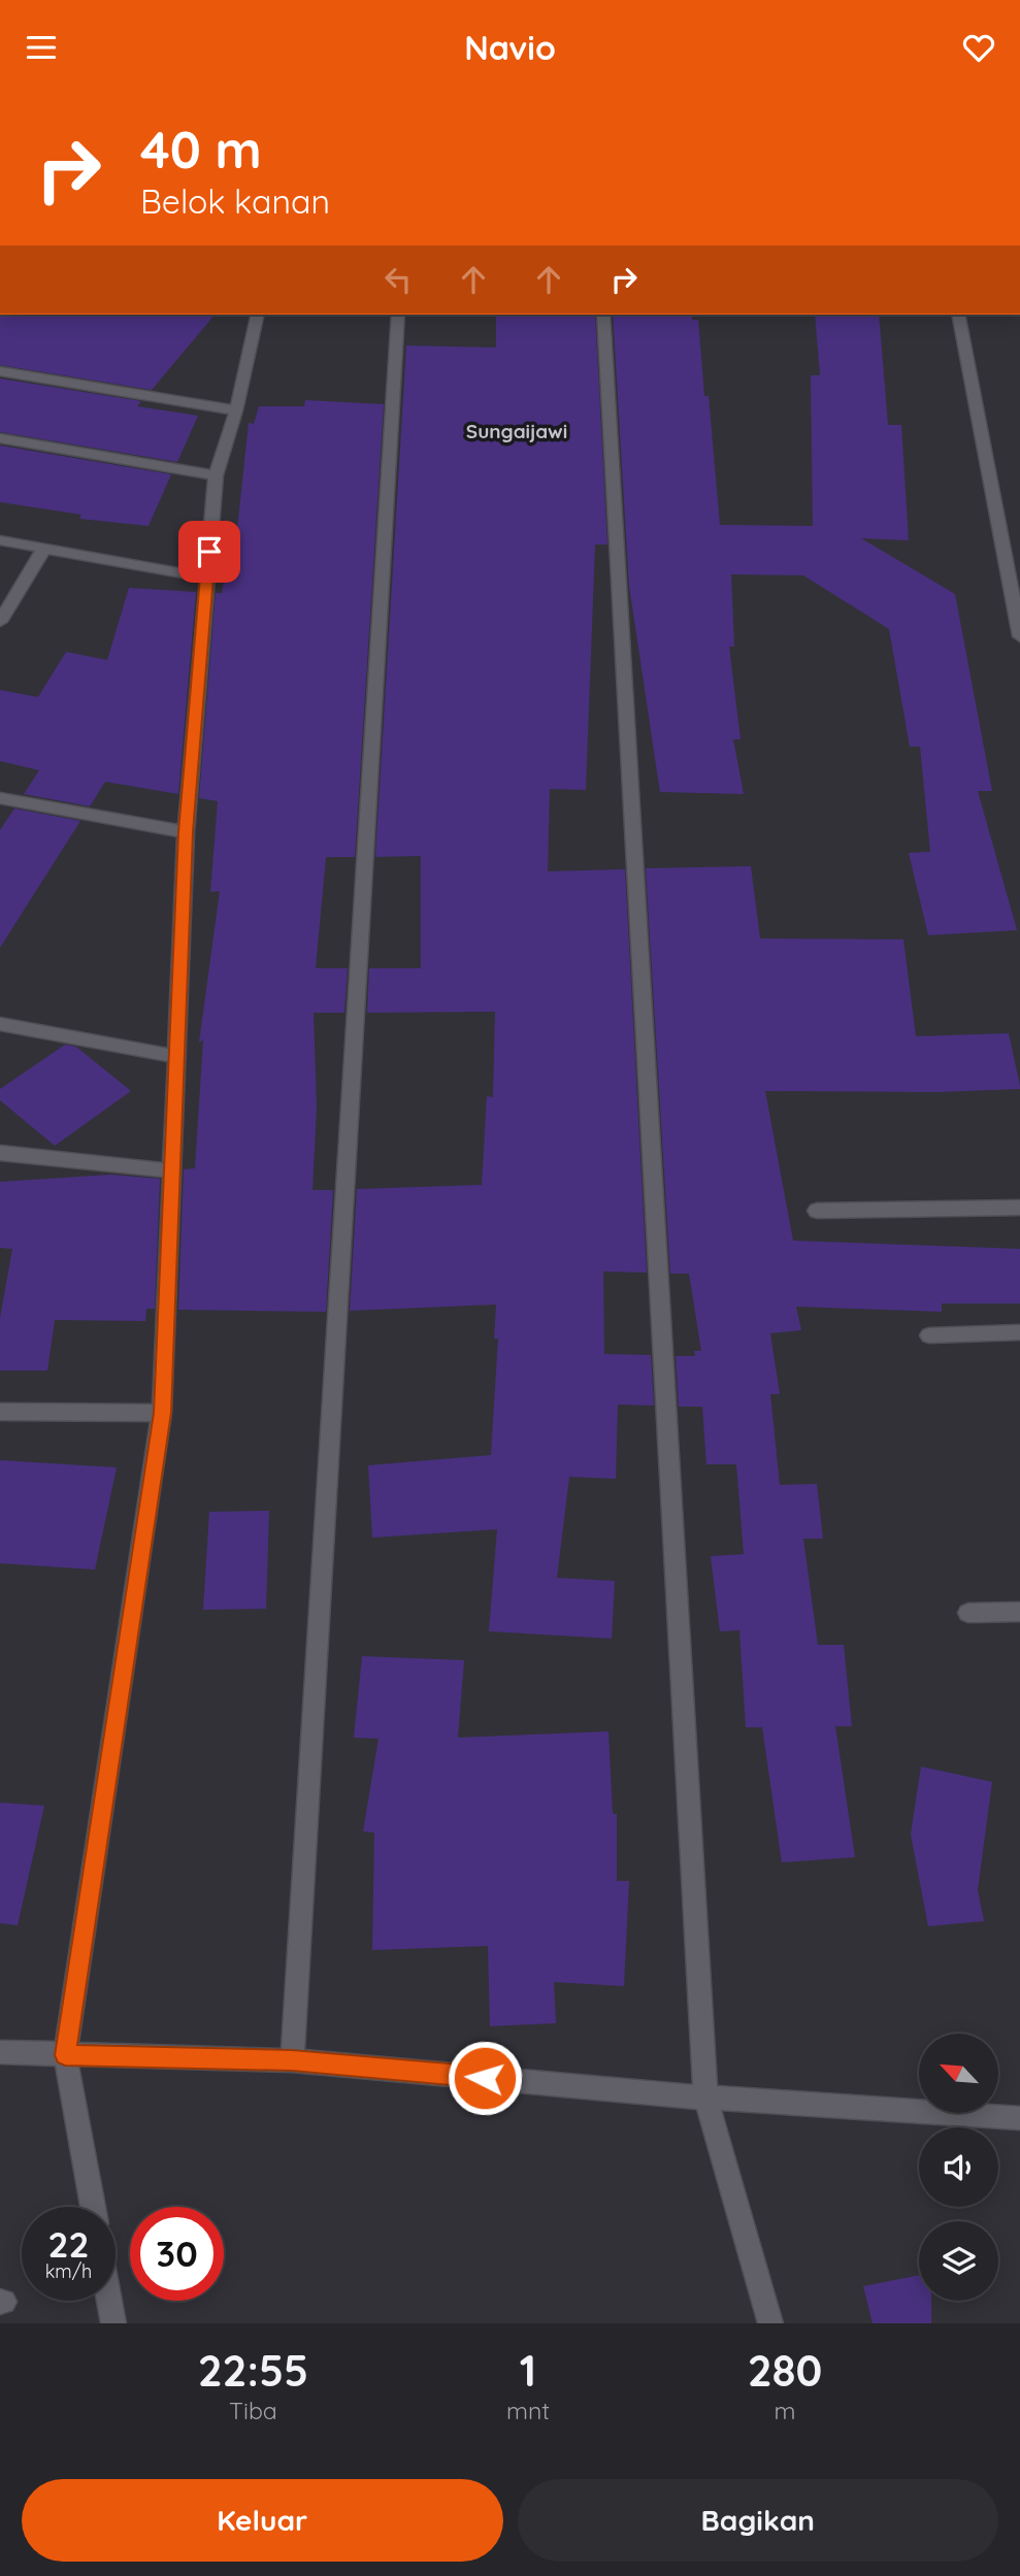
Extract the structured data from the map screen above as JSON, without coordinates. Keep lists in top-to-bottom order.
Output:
{
  "districts": ["Sungaijawi"],
  "north": "top left",
  "page": {
    "header": "Navio",
    "turn": ["40 m", "Belok kanan"],
    "speed": "22 km/h",
    "limit": "30",
    "eta": [
      "22:55",
      "Tiba",
      "1",
      "mnt",
      "280",
      "m"
    ],
    "buttons": ["Keluar", "Bagikan"]
  }
}
